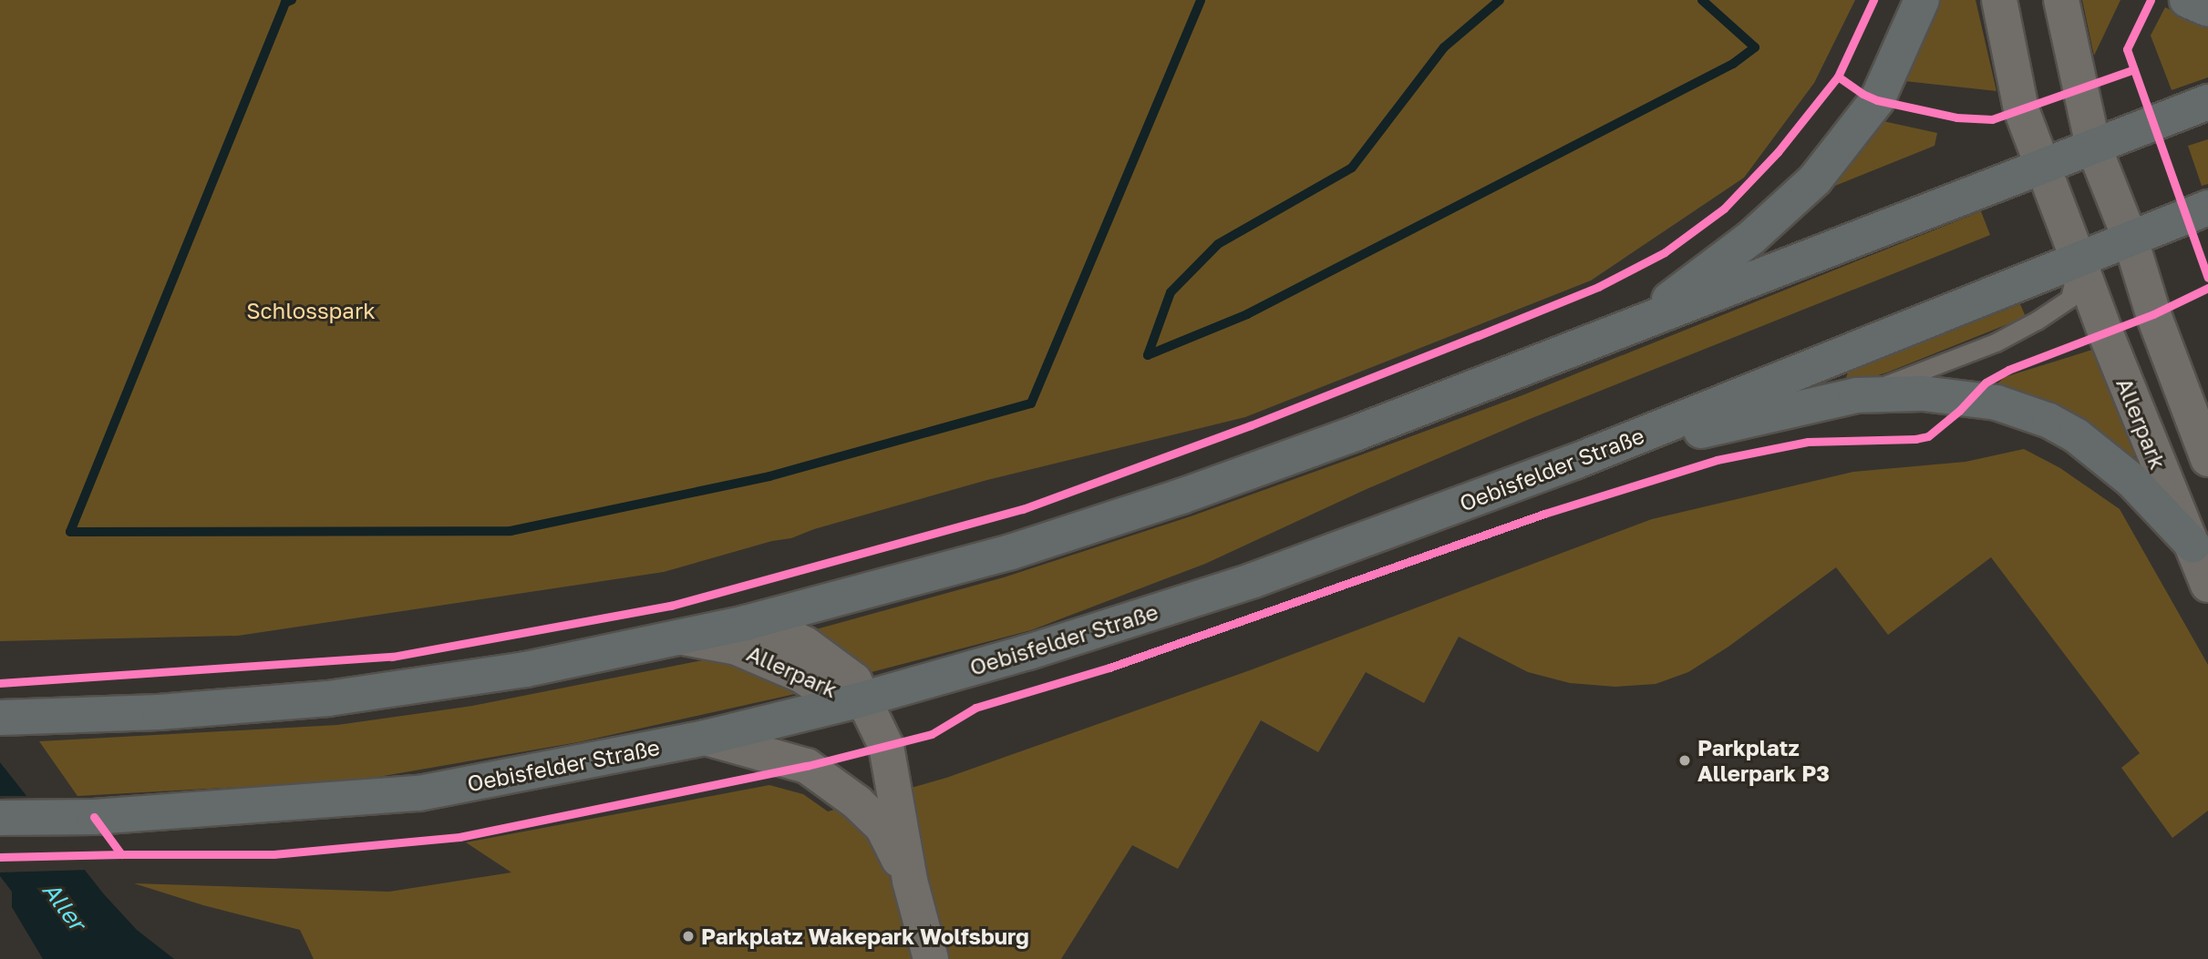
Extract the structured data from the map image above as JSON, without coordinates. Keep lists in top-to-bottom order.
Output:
{
  "streets": {
    "main road": ["Oebisfelder Straße"],
    "street": ["Allerpark"]
  },
  "crossings": [
    ["Allerpark", "Oebisfelder Straße"]
  ],
  "water": ["Aller"],
  "parks": ["Schlosspark"],
  "places": ["Parkplatz Allerpark P3", "Parkplatz Wakepark Wolfsburg"]
}
